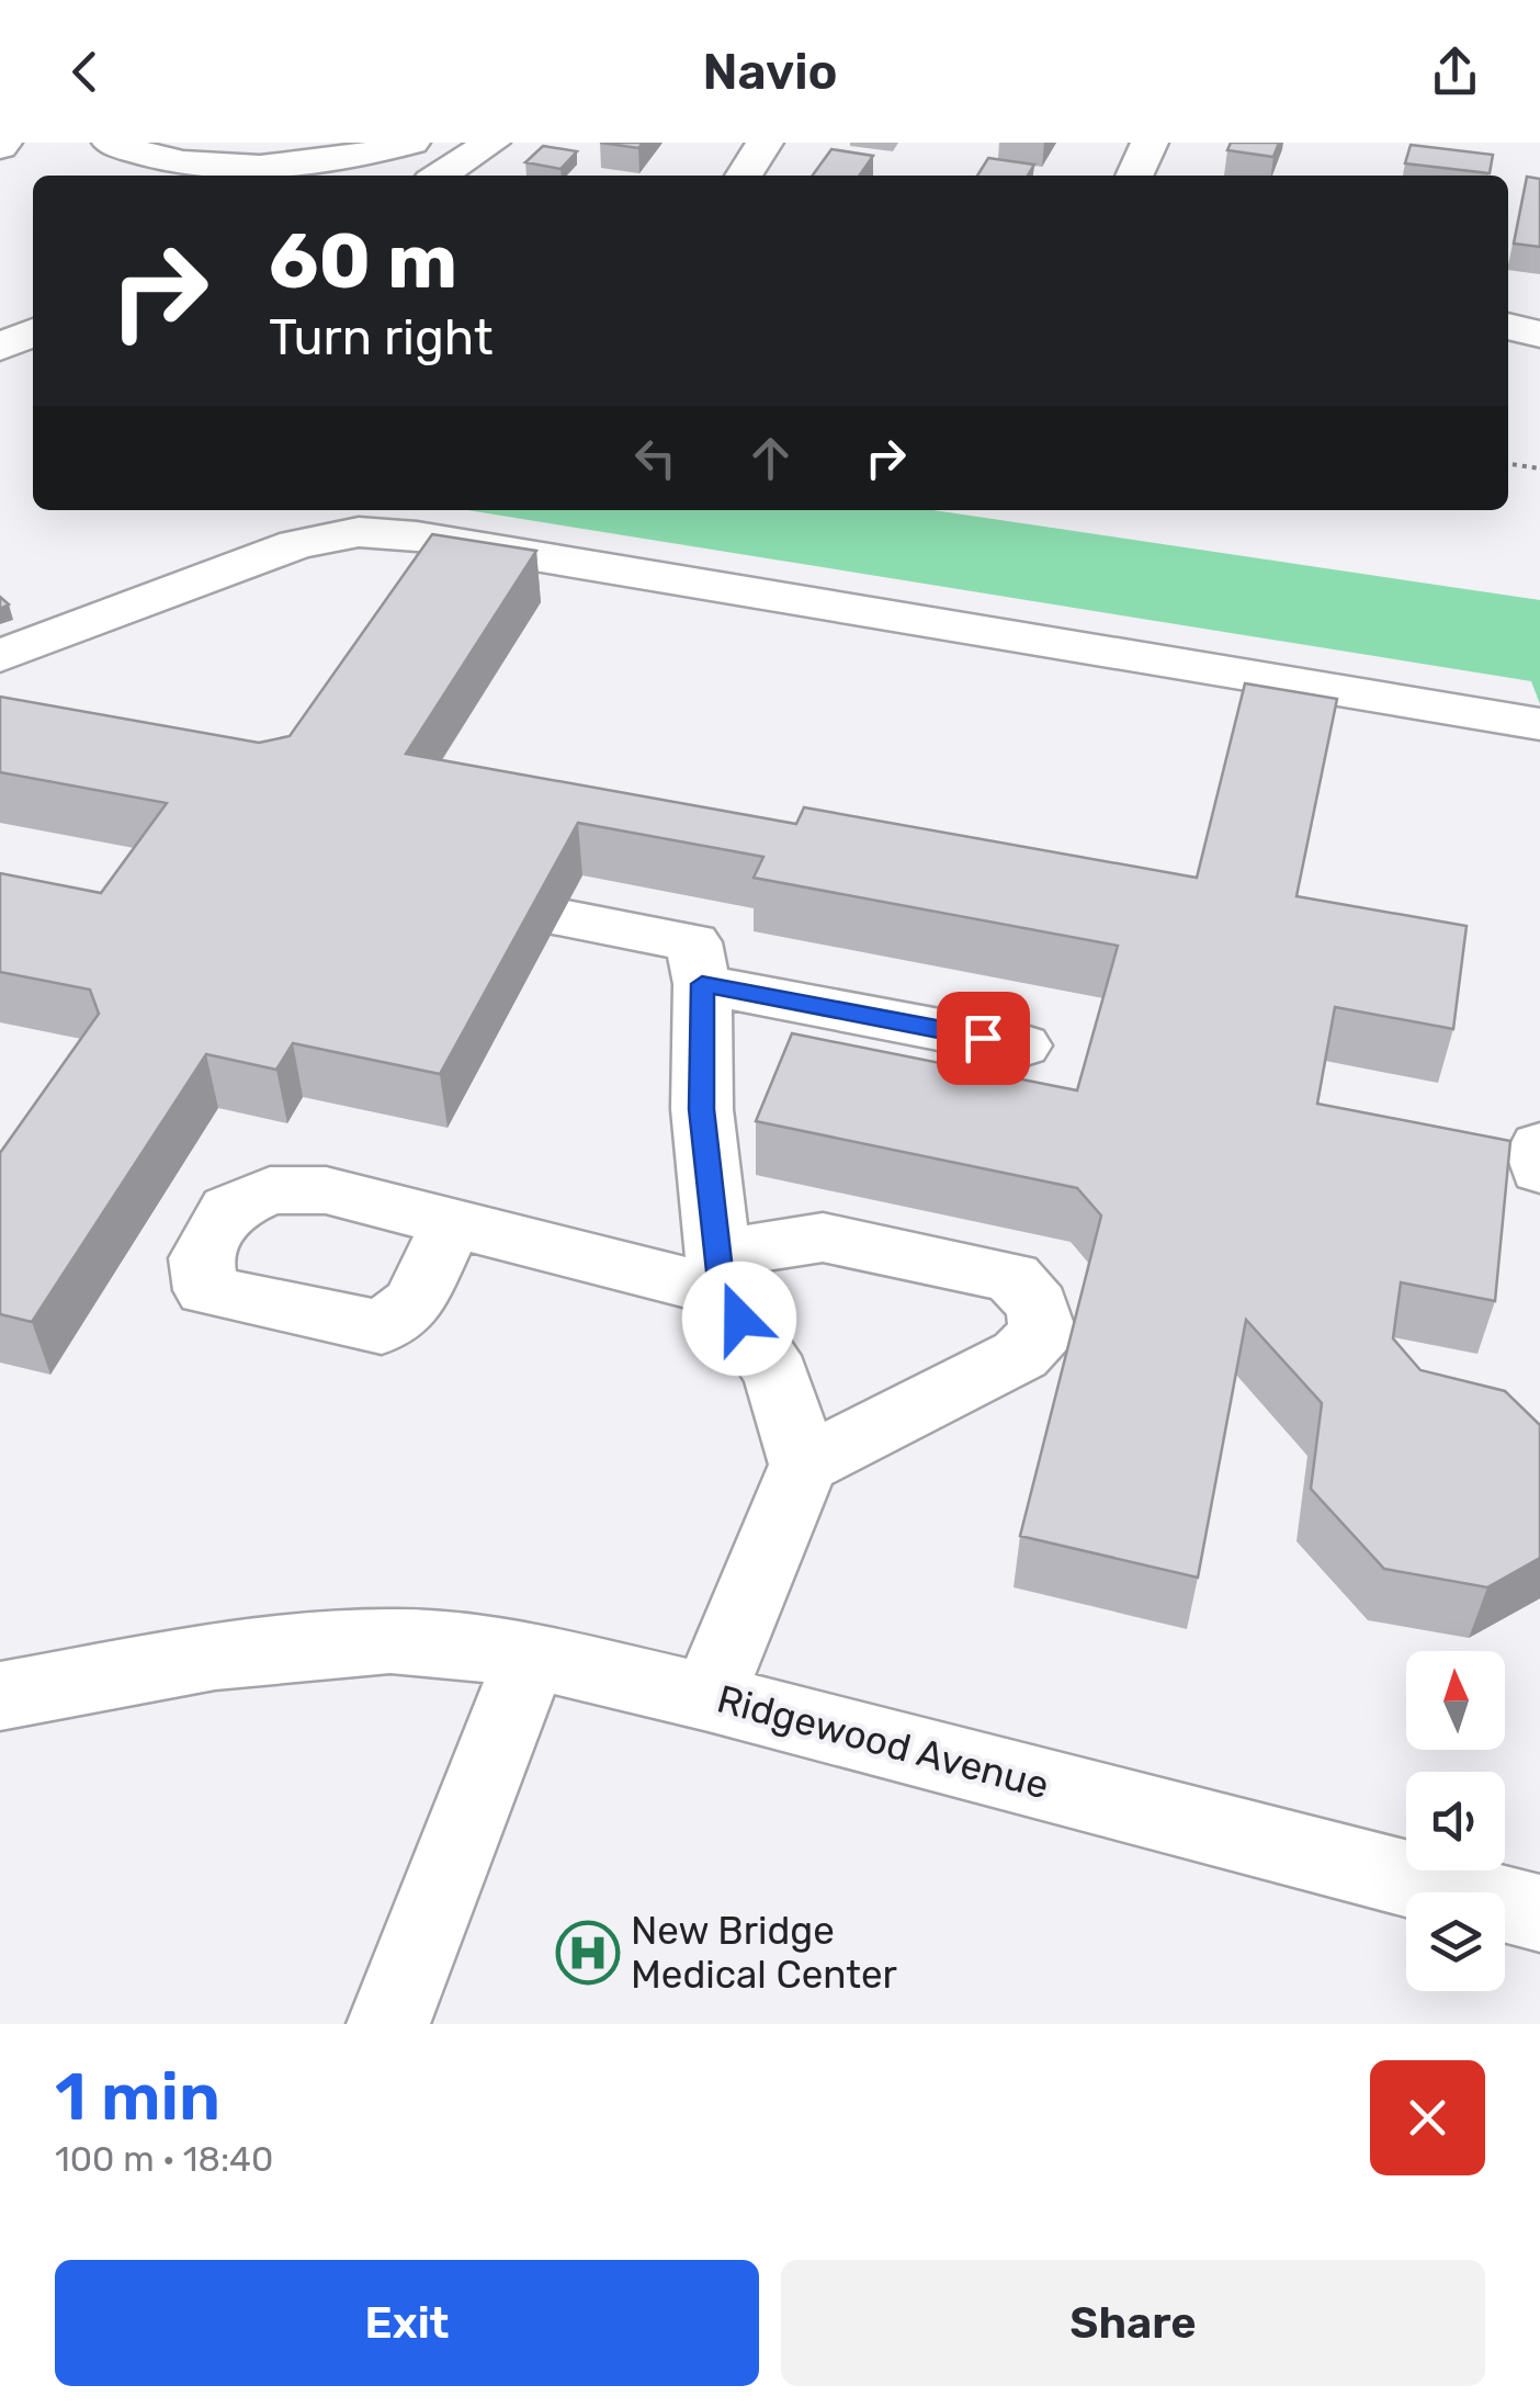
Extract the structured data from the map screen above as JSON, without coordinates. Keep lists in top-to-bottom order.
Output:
{
  "streets": {
    "main road": ["Ridgewood Avenue"]
  },
  "places": {
    "hospital": ["New Bridge Medical Center"]
  },
  "north": "top",
  "page": {
    "header": "Navio",
    "turn": ["60 m", "Turn right"],
    "heading": ["1 min", "100 m · 18:40"],
    "buttons": ["Exit", "Share"]
  }
}
